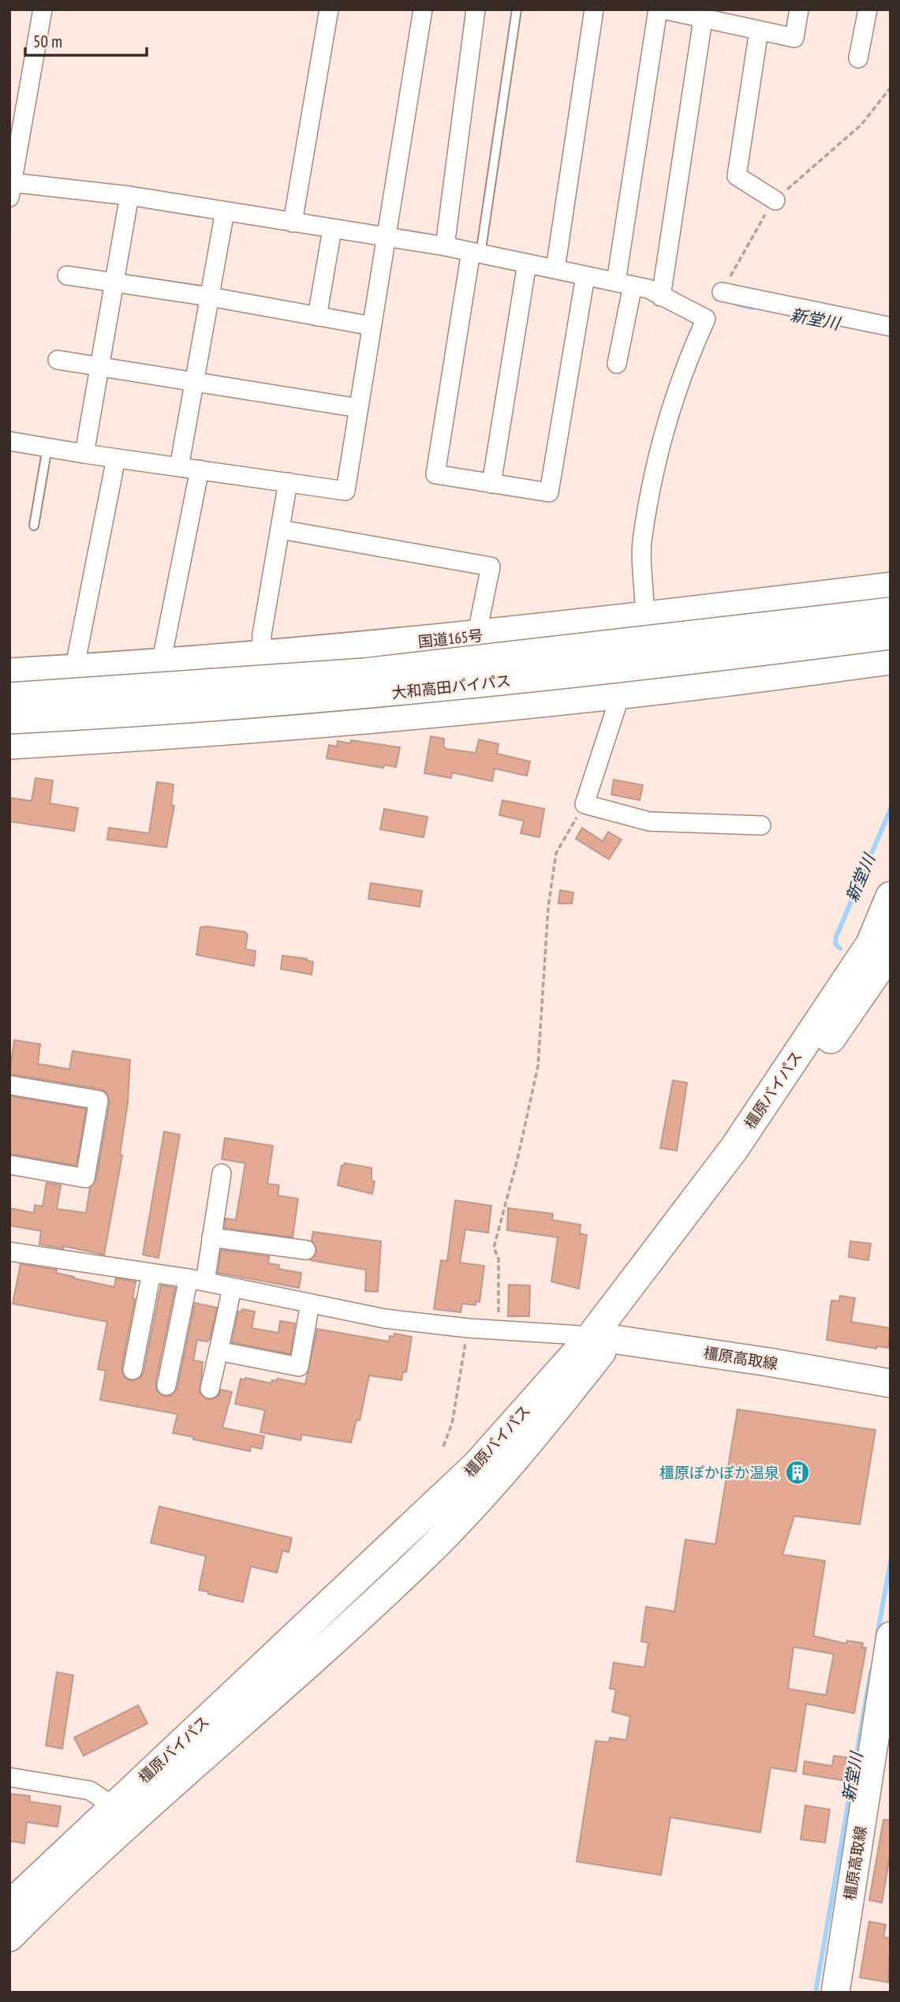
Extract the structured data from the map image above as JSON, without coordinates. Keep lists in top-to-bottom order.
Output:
{
  "streets": {
    "highway": ["国道165号", "大和高田バイパス", "橿原バイパス"],
    "main road": ["橿原高取線"]
  },
  "crossings": [
    ["橿原バイパス", "橿原高取線"]
  ],
  "water": ["新堂川"],
  "places": {
    "building": ["橿原ぽかぽか温泉"]
  },
  "scale_bar": "50 m"
}
